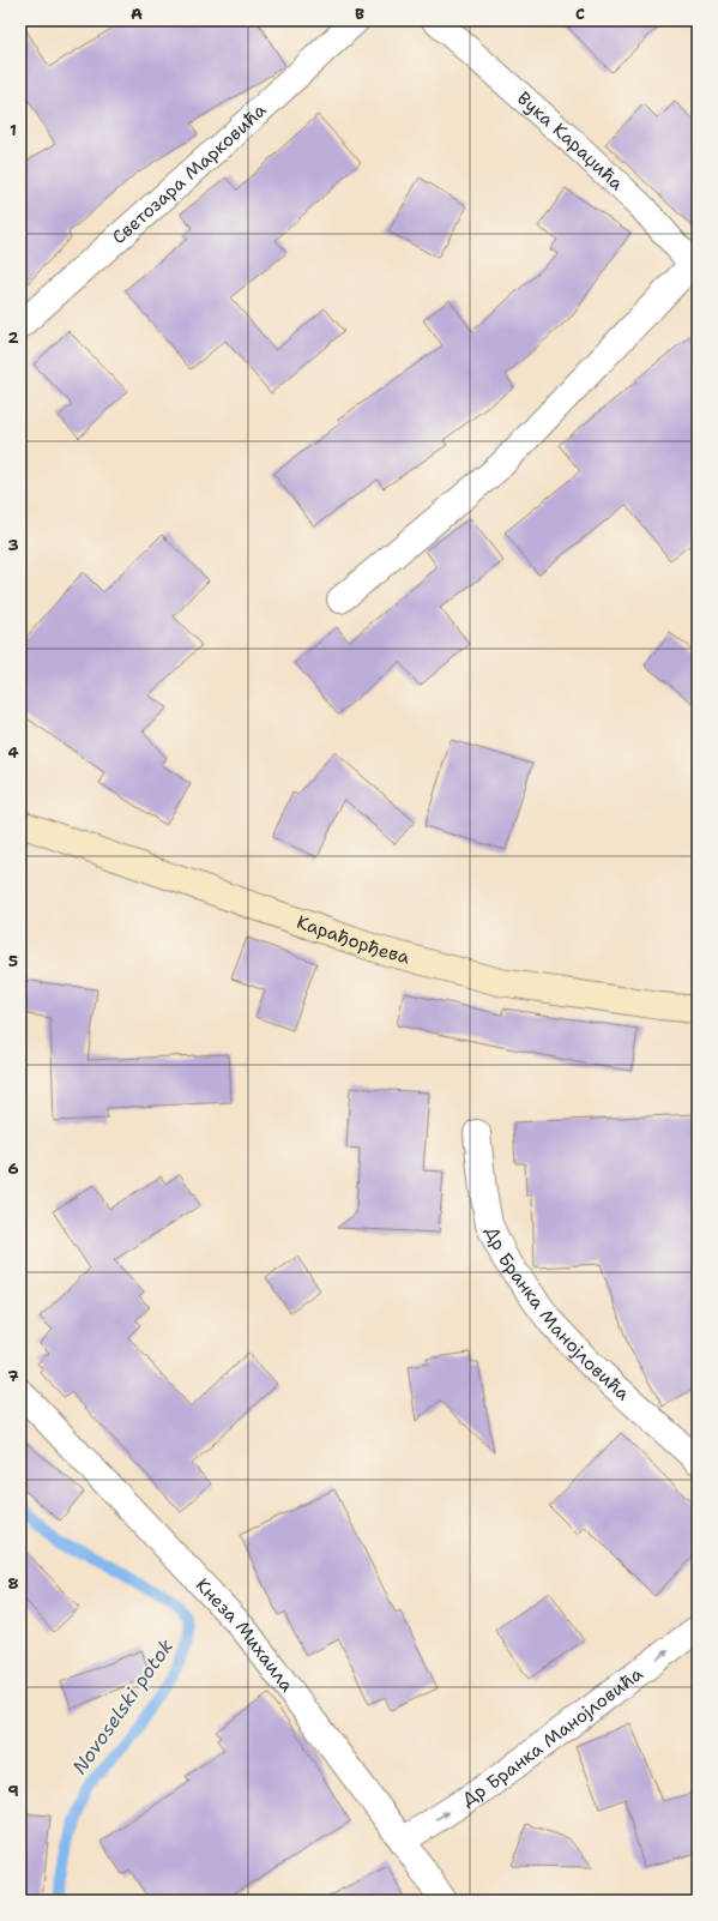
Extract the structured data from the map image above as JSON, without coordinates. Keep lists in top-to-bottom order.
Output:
{
  "streets": {
    "main road": ["Карађорђева"],
    "street": [
      "Вука Караџића",
      "Светозара Марковића",
      "Др Бранка Манојловића",
      "Кнеза Михаила"
    ]
  },
  "crossings": [
    ["Др Бранка Манојловића", "Кнеза Михаила"]
  ],
  "one_way": ["Др Бранка Манојловића"],
  "water": ["Novoselski potok"],
  "grid": {
    "columns": ["A", "B", "C"],
    "rows": [
      "1",
      "2",
      "3",
      "4",
      "5",
      "6",
      "7",
      "8",
      "9"
    ]
  }
}
